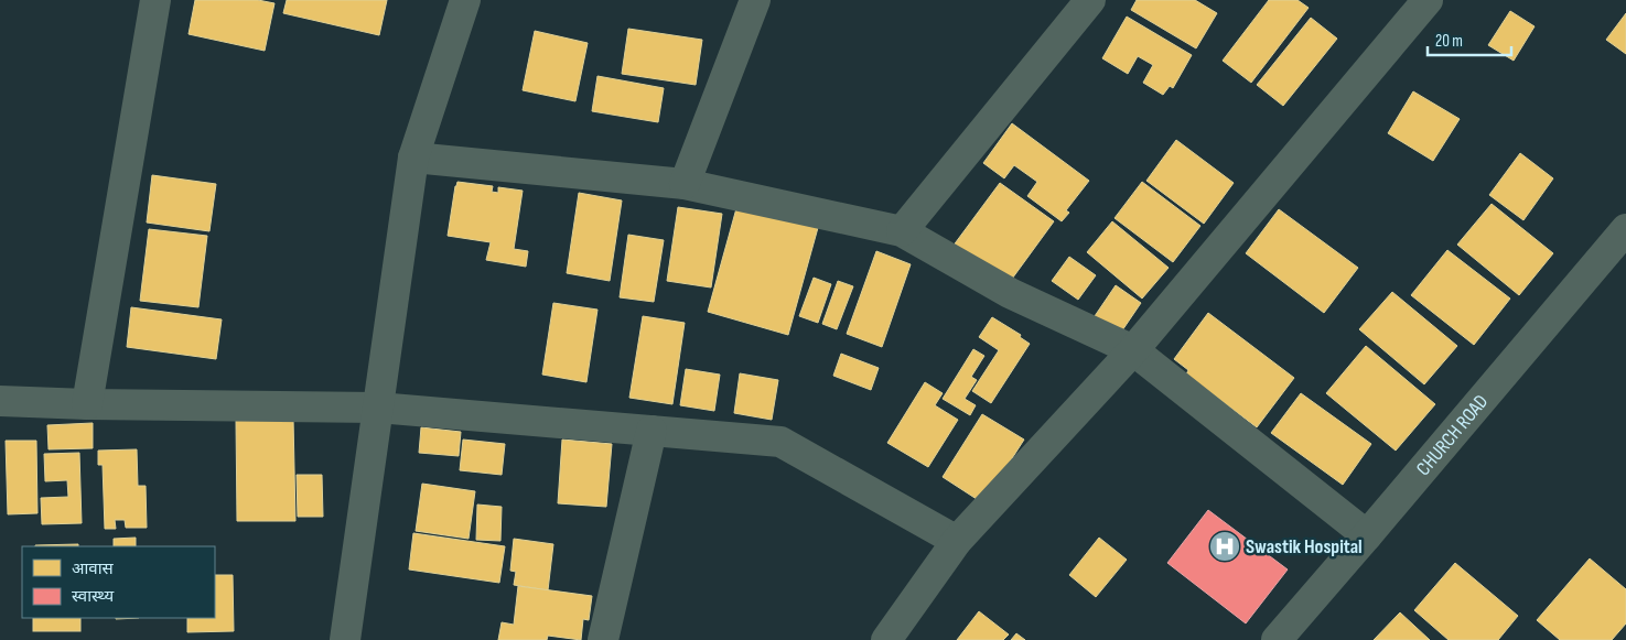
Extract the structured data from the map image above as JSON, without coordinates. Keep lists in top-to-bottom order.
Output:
{
  "streets": {
    "street": ["CHURCH ROAD"]
  },
  "places": {
    "hospital": ["Swastik Hospital"]
  },
  "legend": ["आवास", "स्वास्थ्य"],
  "scale_bar": "20 m"
}
